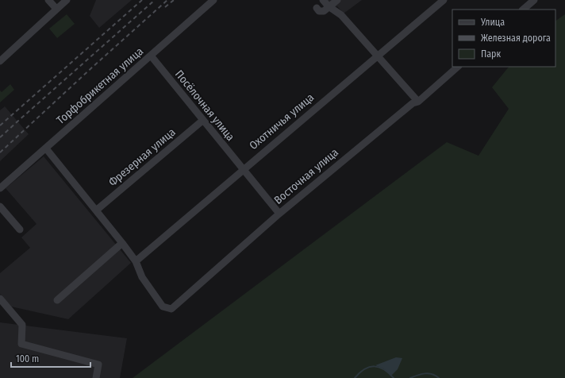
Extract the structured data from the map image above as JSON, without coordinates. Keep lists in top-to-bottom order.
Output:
{
  "streets": {
    "street": [
      "Торфобрикетная улица",
      "Посёлочная улица",
      "Охотничья улица",
      "Фрезерная улица",
      "Восточная улица"
    ]
  },
  "crossings": [
    ["Торфобрикетная улица", "Посёлочная улица"],
    ["Посёлочная улица", "Охотничья улица"],
    ["Посёлочная улица", "Фрезерная улица"],
    ["Посёлочная улица", "Восточная улица"],
    ["Охотничья улица", "Восточная улица"]
  ],
  "legend": ["Улица", "Железная дорога", "Парк"],
  "scale_bar": "100 m"
}
